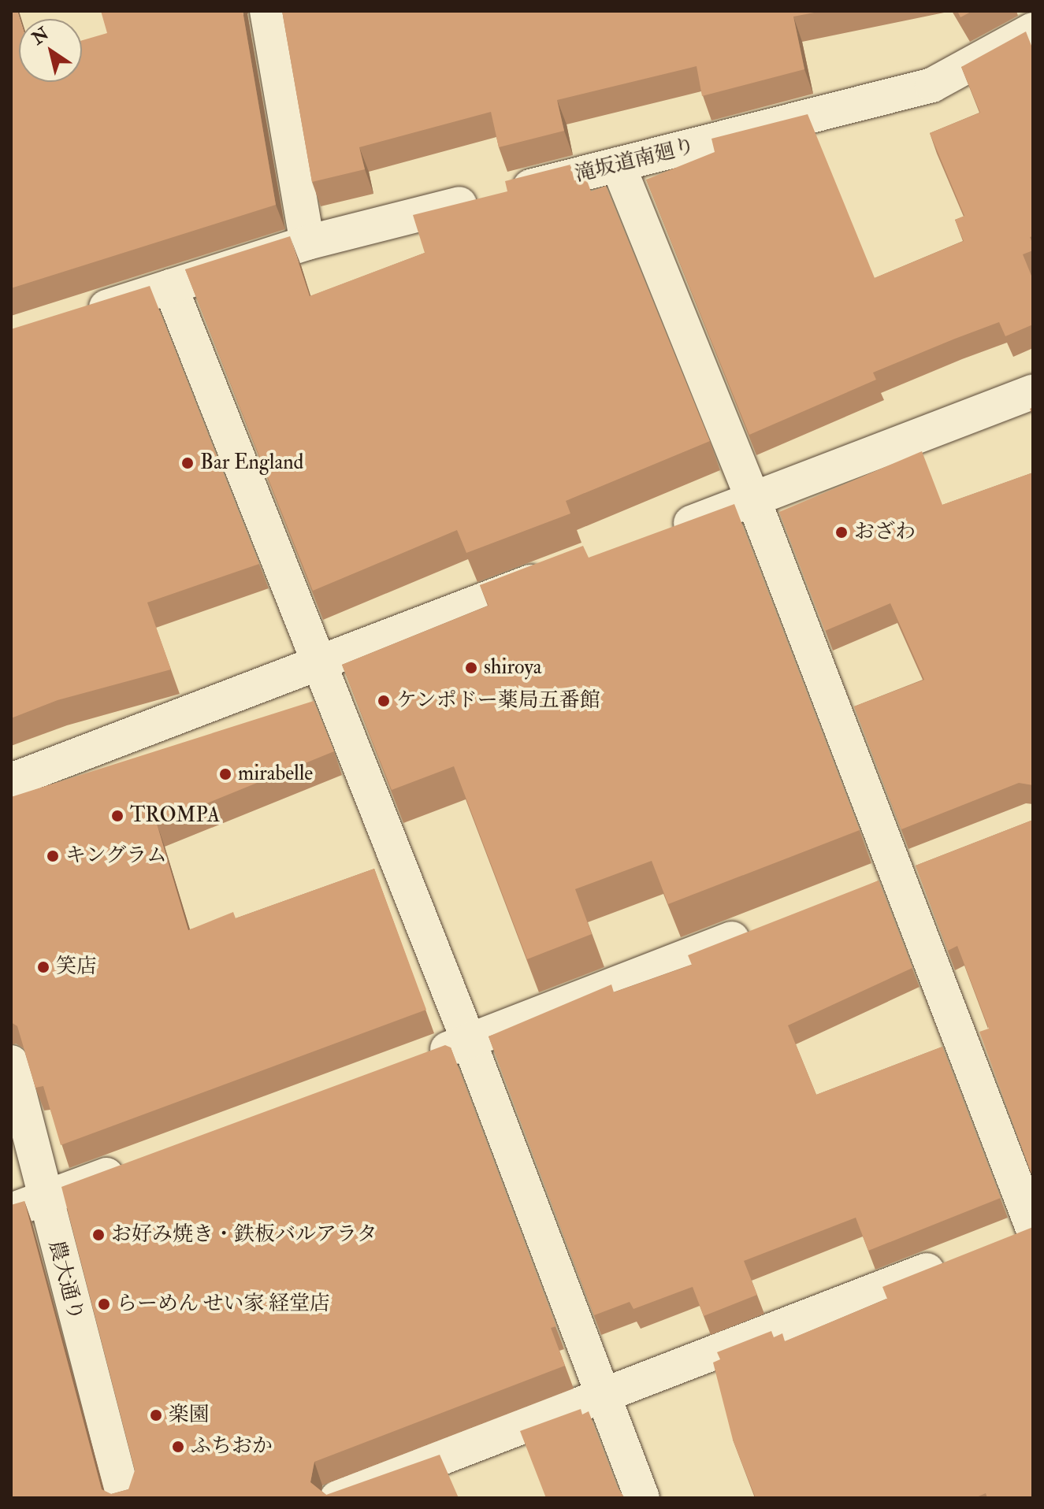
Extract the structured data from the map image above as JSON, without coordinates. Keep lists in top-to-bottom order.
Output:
{
  "streets": {
    "street": ["滝坂道南廻り", "農大通り"]
  },
  "places": [
    "Bar England",
    "おざわ",
    "shiroya",
    "ケンポドー薬局五番館",
    "mirabelle",
    "TROMPA",
    "キングラム",
    "笑店",
    "お好み焼き・鉄板バルアラタ",
    "らーめん せい家 経堂店",
    "楽園",
    "ふちおか"
  ],
  "north": "top left"
}
